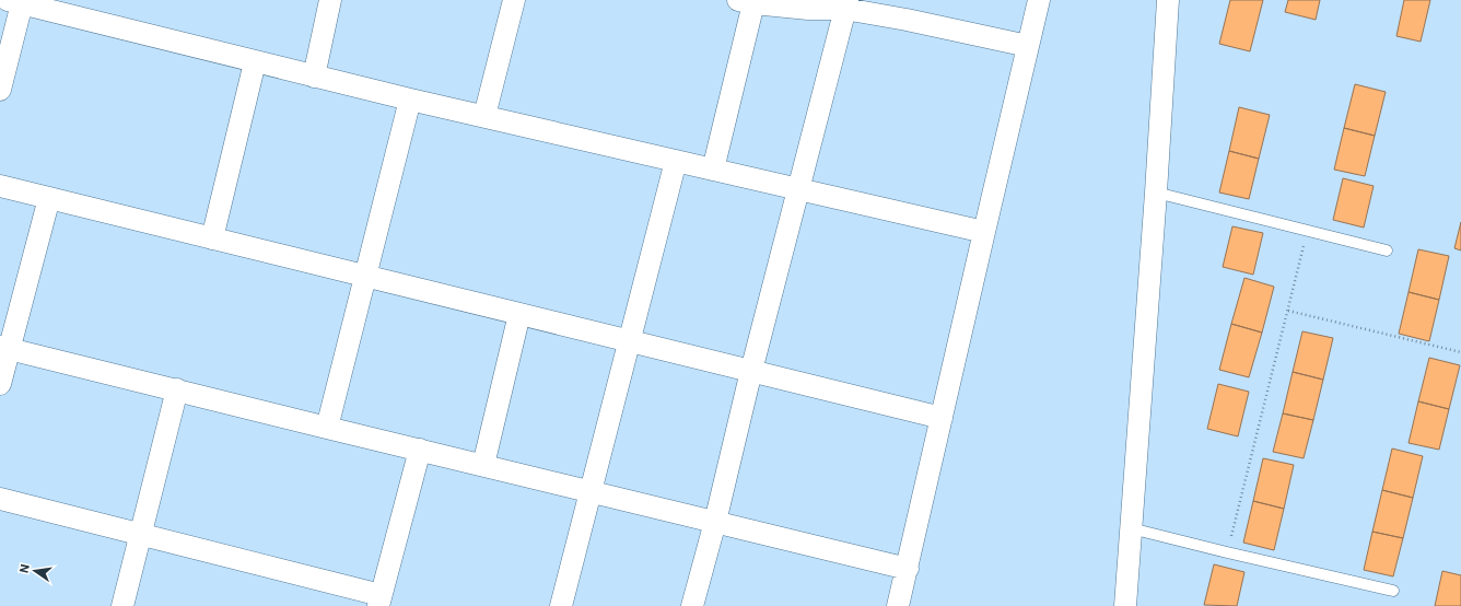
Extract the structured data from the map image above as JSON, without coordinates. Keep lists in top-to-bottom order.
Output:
{
  "north": "left"
}
